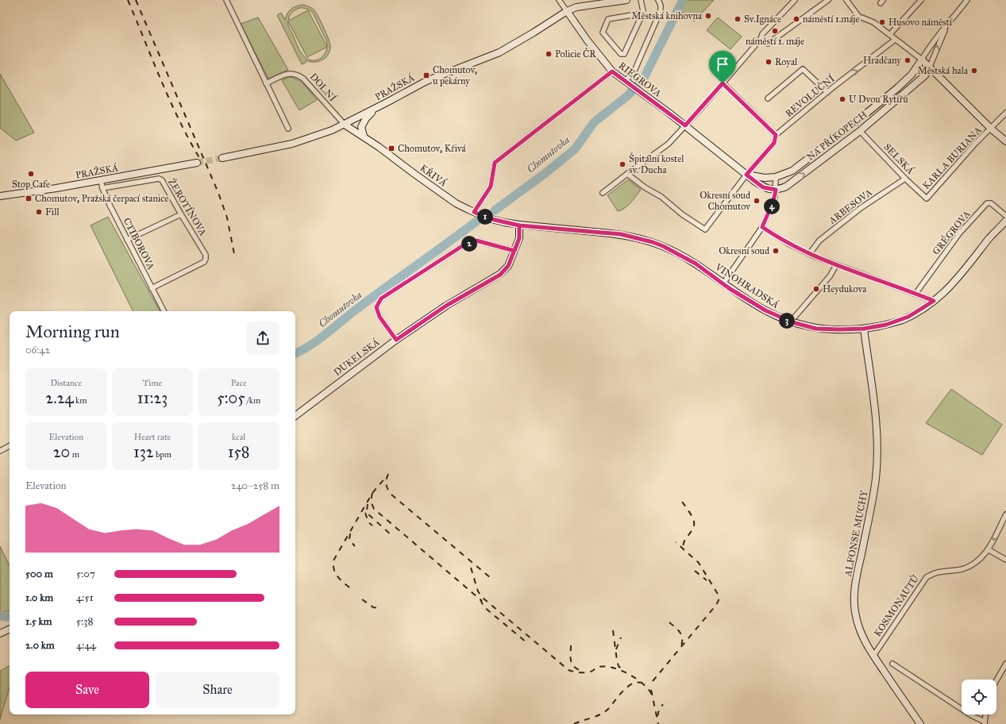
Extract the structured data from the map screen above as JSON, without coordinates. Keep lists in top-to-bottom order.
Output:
{
  "streets": {
    "street": [
      "RIEGROVA",
      "DOLNÍ",
      "PRAŽSKÁ",
      "REVOLUČNÍ",
      "NA PŘÍKOPECH",
      "KARLA BURIANA",
      "SELSKÁ",
      "KŘIVÁ",
      "ARBESOVA",
      "ŽEROTÍNOVA",
      "GRÉGROVA",
      "CTIBOROVA",
      "VINOHRADSKÁ",
      "DUKELSKÁ",
      "ALFONSE MUCHY",
      "KOSMONAUTŮ"
    ]
  },
  "crossings": [
    ["RIEGROVA", "PRAŽSKÁ"],
    ["RIEGROVA", "NA PŘÍKOPECH"],
    ["DOLNÍ", "PRAŽSKÁ"],
    ["DOLNÍ", "KŘIVÁ"],
    ["PRAŽSKÁ", "KŘIVÁ"],
    ["PRAŽSKÁ", "CTIBOROVA"],
    ["REVOLUČNÍ", "NA PŘÍKOPECH"],
    ["NA PŘÍKOPECH", "SELSKÁ"],
    ["KARLA BURIANA", "SELSKÁ"],
    ["SELSKÁ", "ARBESOVA"],
    ["KŘIVÁ", "VINOHRADSKÁ"],
    ["KŘIVÁ", "DUKELSKÁ"],
    ["ŽEROTÍNOVA", "CTIBOROVA"],
    ["VINOHRADSKÁ", "DUKELSKÁ"],
    ["VINOHRADSKÁ", "ALFONSE MUCHY"],
    ["ALFONSE MUCHY", "KOSMONAUTŮ"]
  ],
  "water": ["Chomutovka"],
  "places": {
    "other": [
      "Městská knihovna",
      "Sv.Ignáce",
      "náměstí 1.máje",
      "Husovo náměstí",
      "náměstí 1. máje",
      "Policie ČR",
      "Hradčany",
      "Royal",
      "Městská hala",
      "U Dvou Rytířů",
      "Špitální kostel sv. Ducha",
      "Stop Cafe",
      "Okresní soud Chomutov",
      "Fill",
      "Okresní soud",
      "Heydukova"
    ],
    "transit": ["Chomutov, u pekárny", "Chomutov, Křivá", "Chomutov, Pražská čerpací stanice"]
  },
  "page": {
    "pins": [
      "4",
      "1",
      "2",
      "3"
    ],
    "heading": ["Morning run", "06:42"],
    "stats": [
      ["Distance", "2.24 km"],
      ["Time", "11:23"],
      ["Pace", "5:05 /km"],
      ["Elevation", "20 m"],
      ["Heart rate", "132 bpm"],
      ["kcal", "158"]
    ],
    "chart": ["Elevation", "240–258 m"],
    "list": [
      {
        "name": "500 m",
        "note": "5:07"
      },
      {
        "name": "1.0 km",
        "note": "4:51"
      },
      {
        "name": "1.5 km",
        "note": "5:38"
      },
      {
        "name": "2.0 km",
        "note": "4:44"
      }
    ],
    "buttons": ["Save", "Share"]
  }
}
